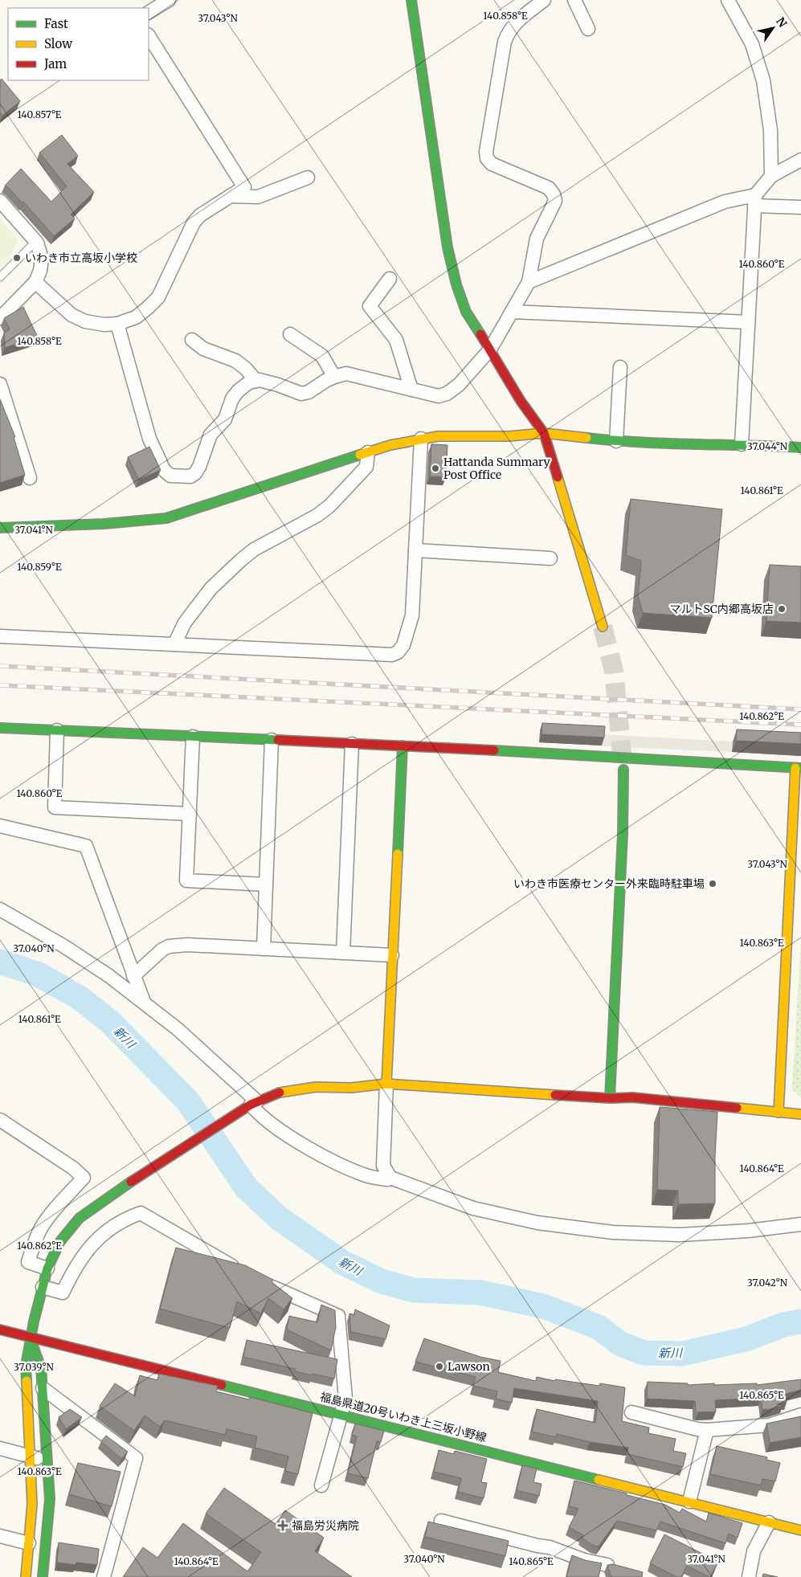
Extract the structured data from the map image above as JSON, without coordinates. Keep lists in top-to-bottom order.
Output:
{
  "streets": {
    "street": ["福島県道20号いわき上三坂小野線"]
  },
  "water": ["新川"],
  "places": {
    "other": [
      "いわき市立高坂小学校",
      "Hattanda Summary Post Office",
      "マルトSC内郷高坂店",
      "いわき市医療センター外来臨時駐車場",
      "Lawson"
    ],
    "health": ["福島労災病院"]
  },
  "legend": ["Fast", "Slow", "Jam"],
  "north": "top right",
  "coordinates": [
    "140.858°E",
    "37.043°N",
    "140.857°E",
    "140.860°E",
    "37.044°N",
    "140.861°E",
    "37.041°N",
    "140.859°E",
    "140.862°E",
    "140.863°E",
    "37.040°N",
    "140.864°E",
    "37.042°N",
    "37.039°N",
    "140.865°E"
  ]
}
